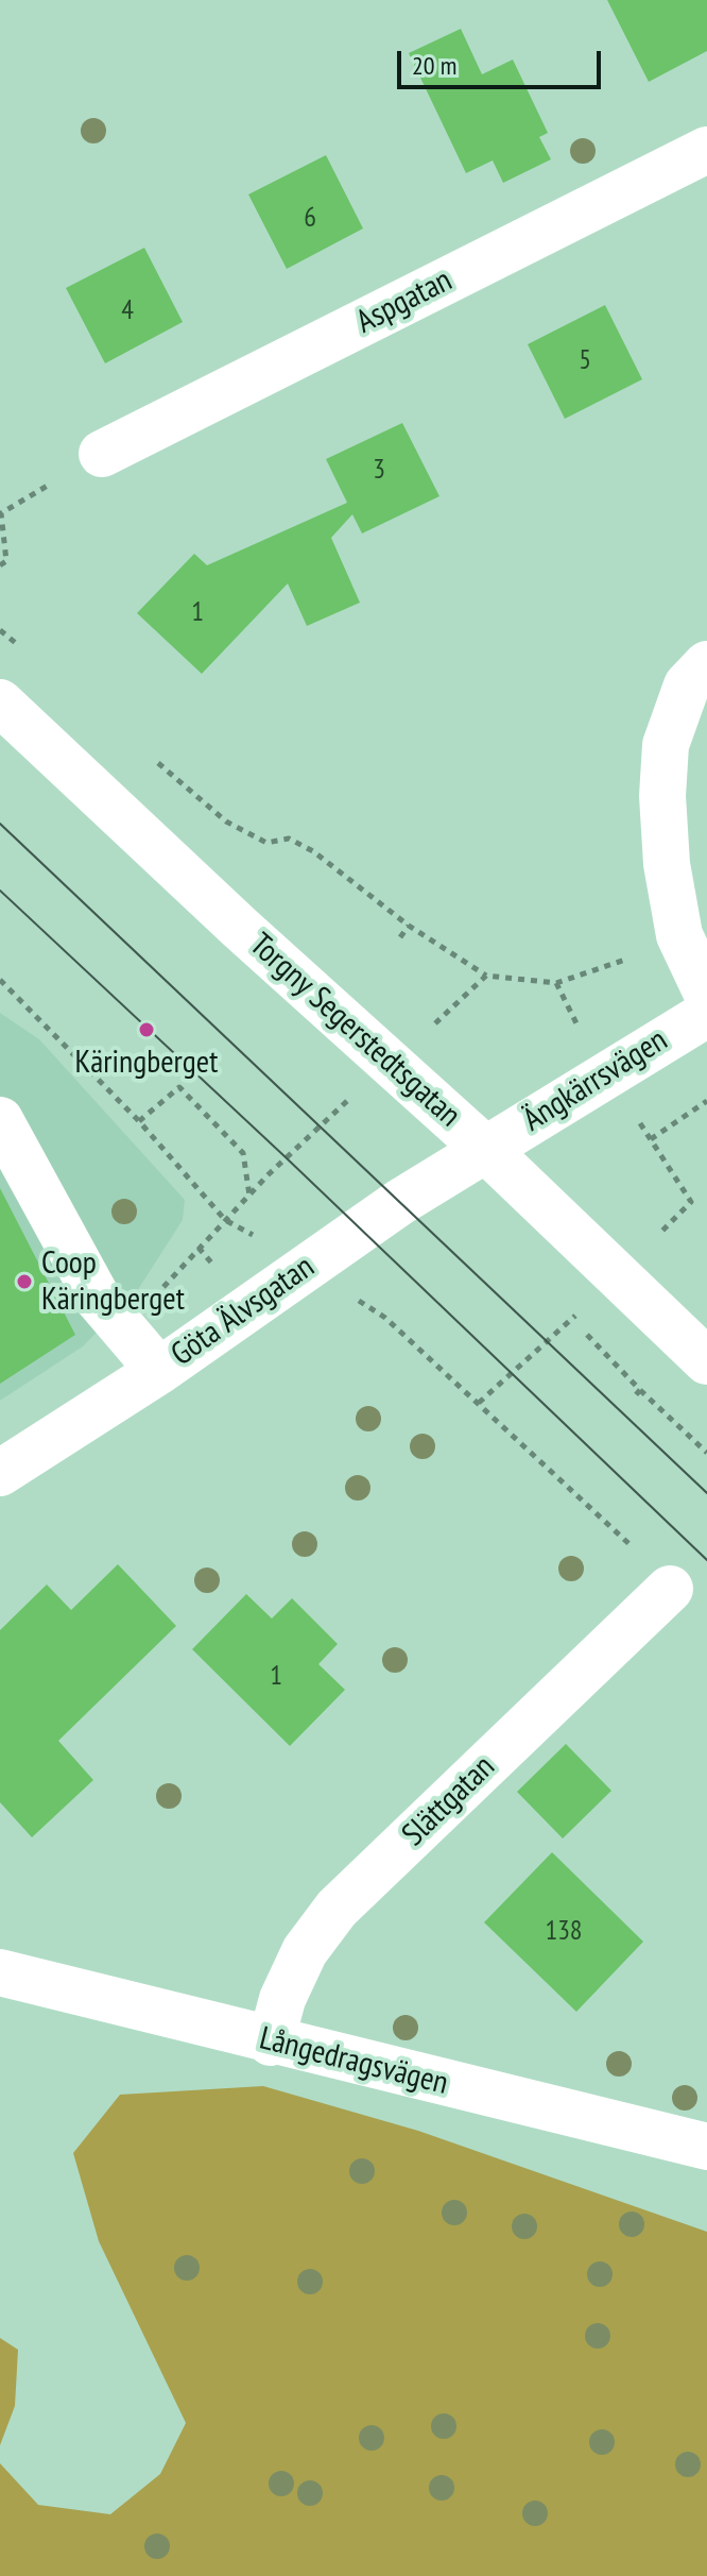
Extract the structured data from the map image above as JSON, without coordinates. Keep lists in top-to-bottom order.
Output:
{
  "streets": {
    "street": [
      "Aspgatan",
      "Torgny Segerstedtsgatan",
      "Ängkärrsvägen",
      "Göta Älvsgatan",
      "Slättgatan",
      "Långedragsvägen"
    ]
  },
  "crossings": [
    ["Torgny Segerstedtsgatan", "Ängkärrsvägen"],
    ["Torgny Segerstedtsgatan", "Göta Älvsgatan"],
    ["Ängkärrsvägen", "Göta Älvsgatan"],
    ["Slättgatan", "Långedragsvägen"]
  ],
  "places": ["Käringberget", "Coop Käringberget"],
  "house_numbers": [
    "6",
    "4",
    "5",
    "3",
    "1",
    "1",
    "138"
  ],
  "scale_bar": "20 m"
}
